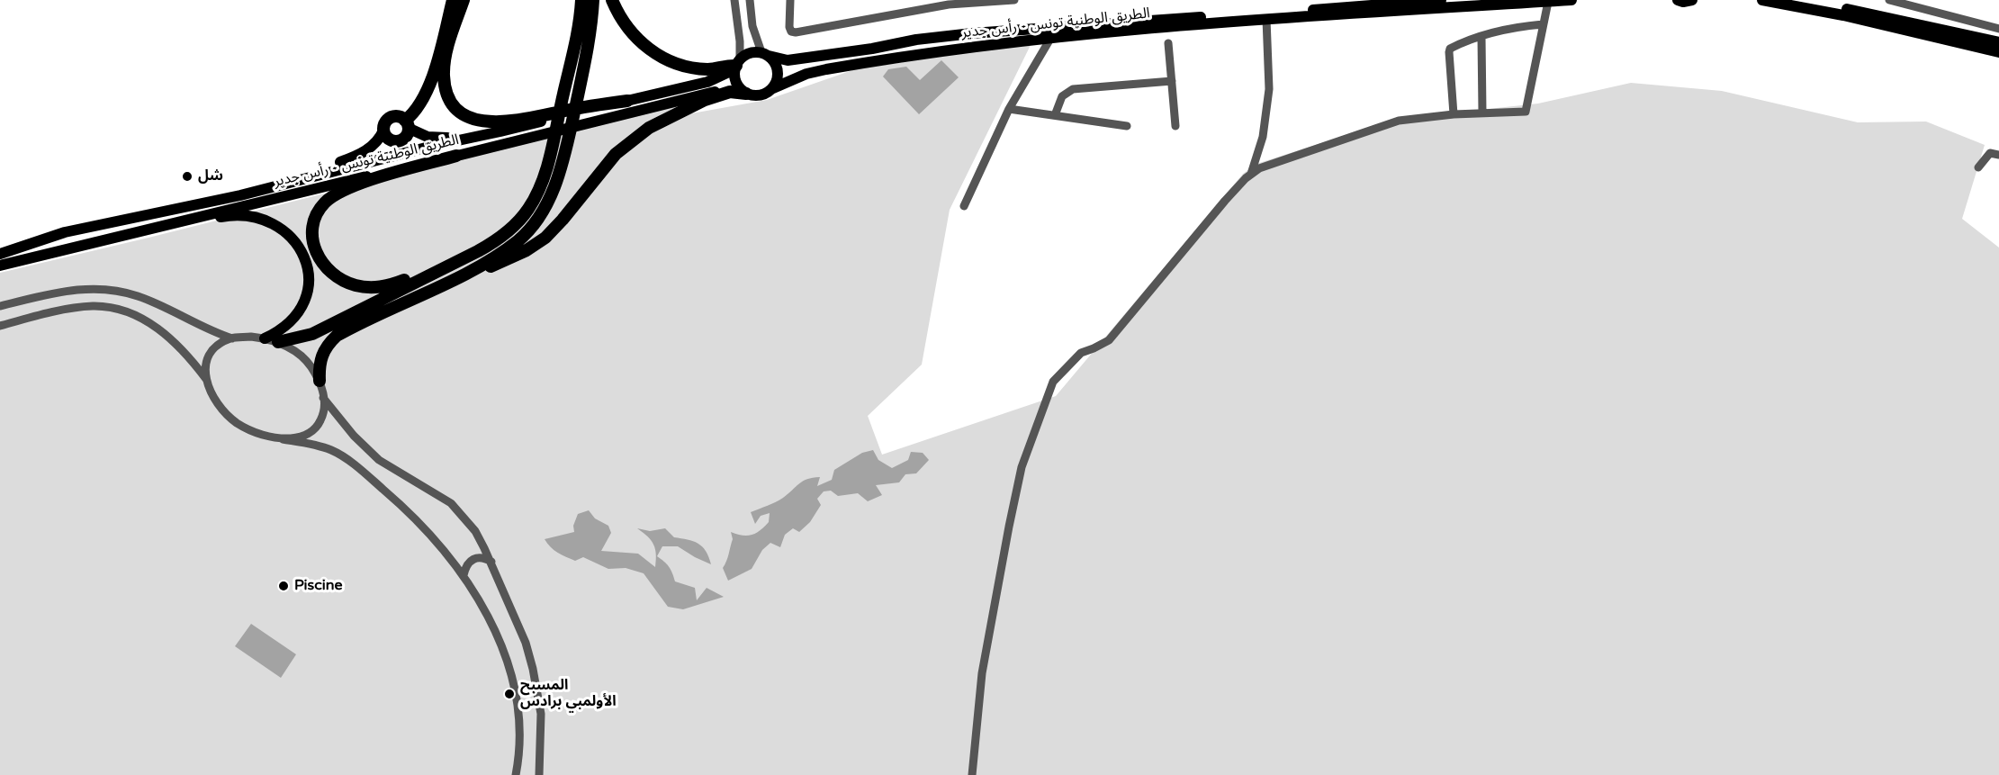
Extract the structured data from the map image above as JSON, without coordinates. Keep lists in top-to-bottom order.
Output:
{
  "streets": {
    "main road": ["الطريق الوطنية تونس - رأس جدير"]
  },
  "places": ["شل", "Piscine", "المسبح الأولمبي برادس"]
}
